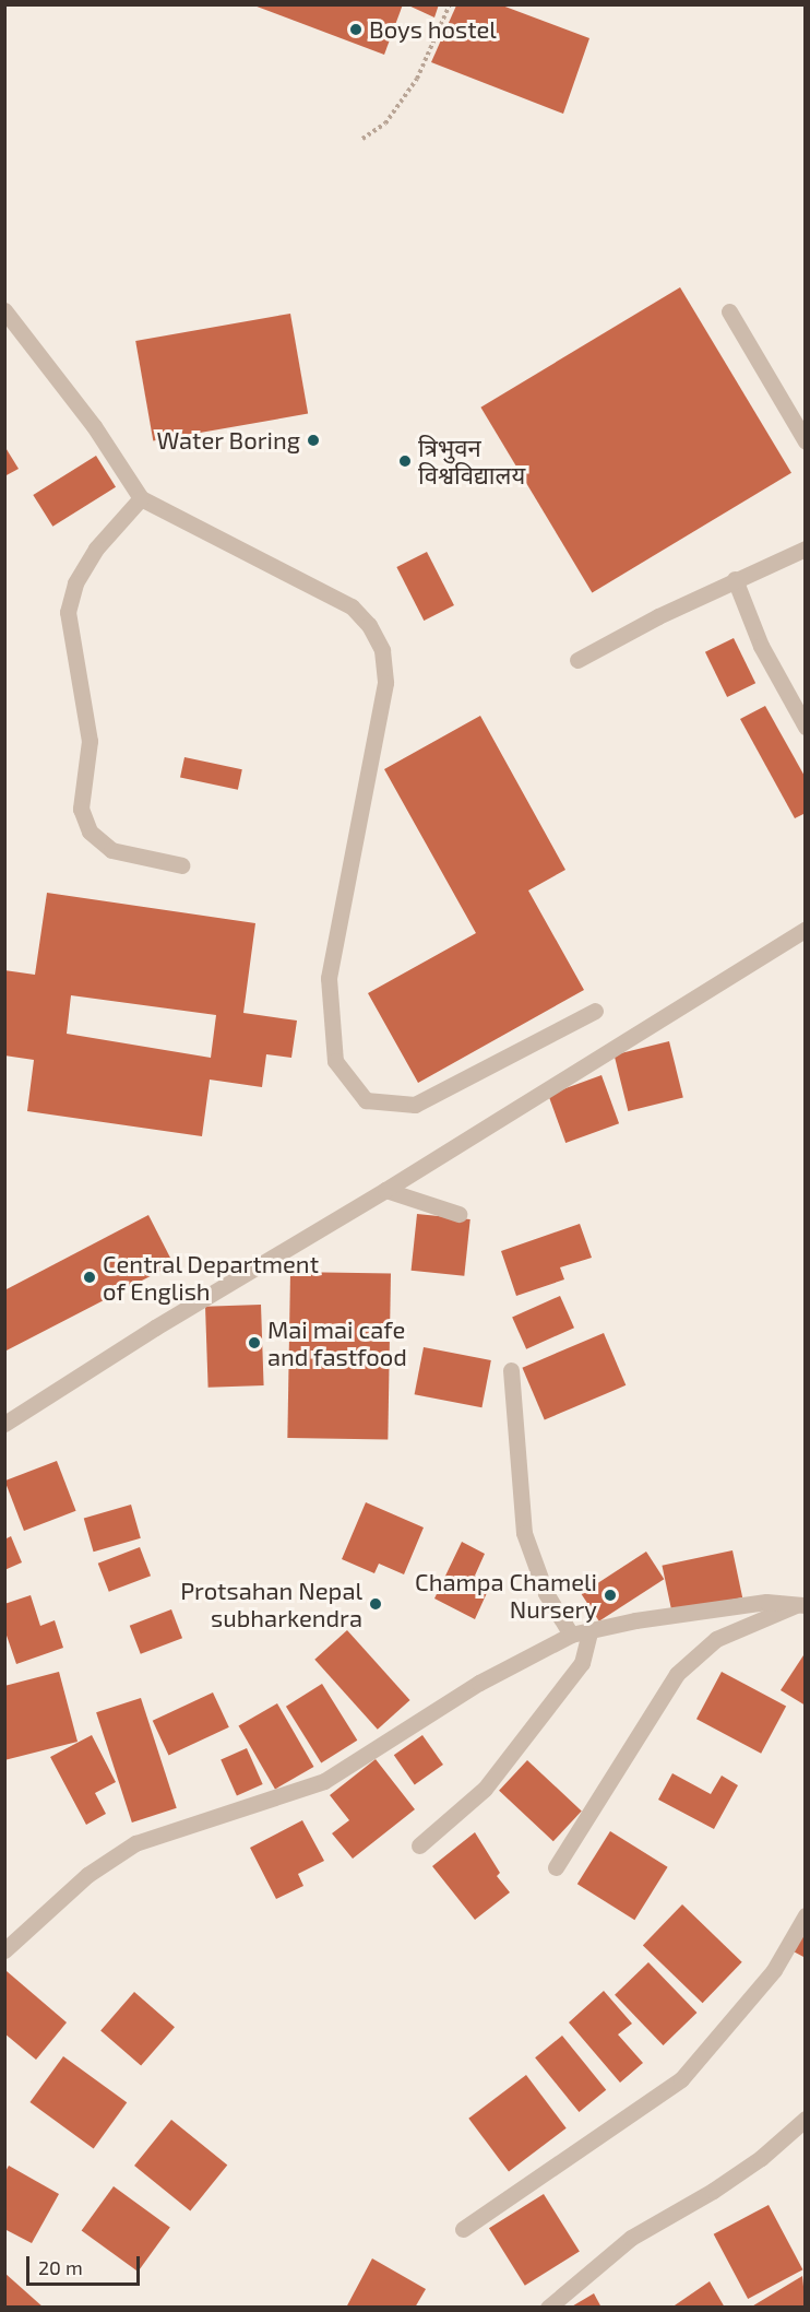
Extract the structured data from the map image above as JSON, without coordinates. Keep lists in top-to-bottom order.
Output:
{
  "places": [
    "Boys hostel",
    "Water Boring",
    "त्रिभुवन विश्वविद्यालय",
    "Central Department of English",
    "Mai mai cafe and fastfood",
    "Champa Chameli Nursery",
    "Protsahan Nepal subharkendra"
  ],
  "scale_bar": "20 m"
}
